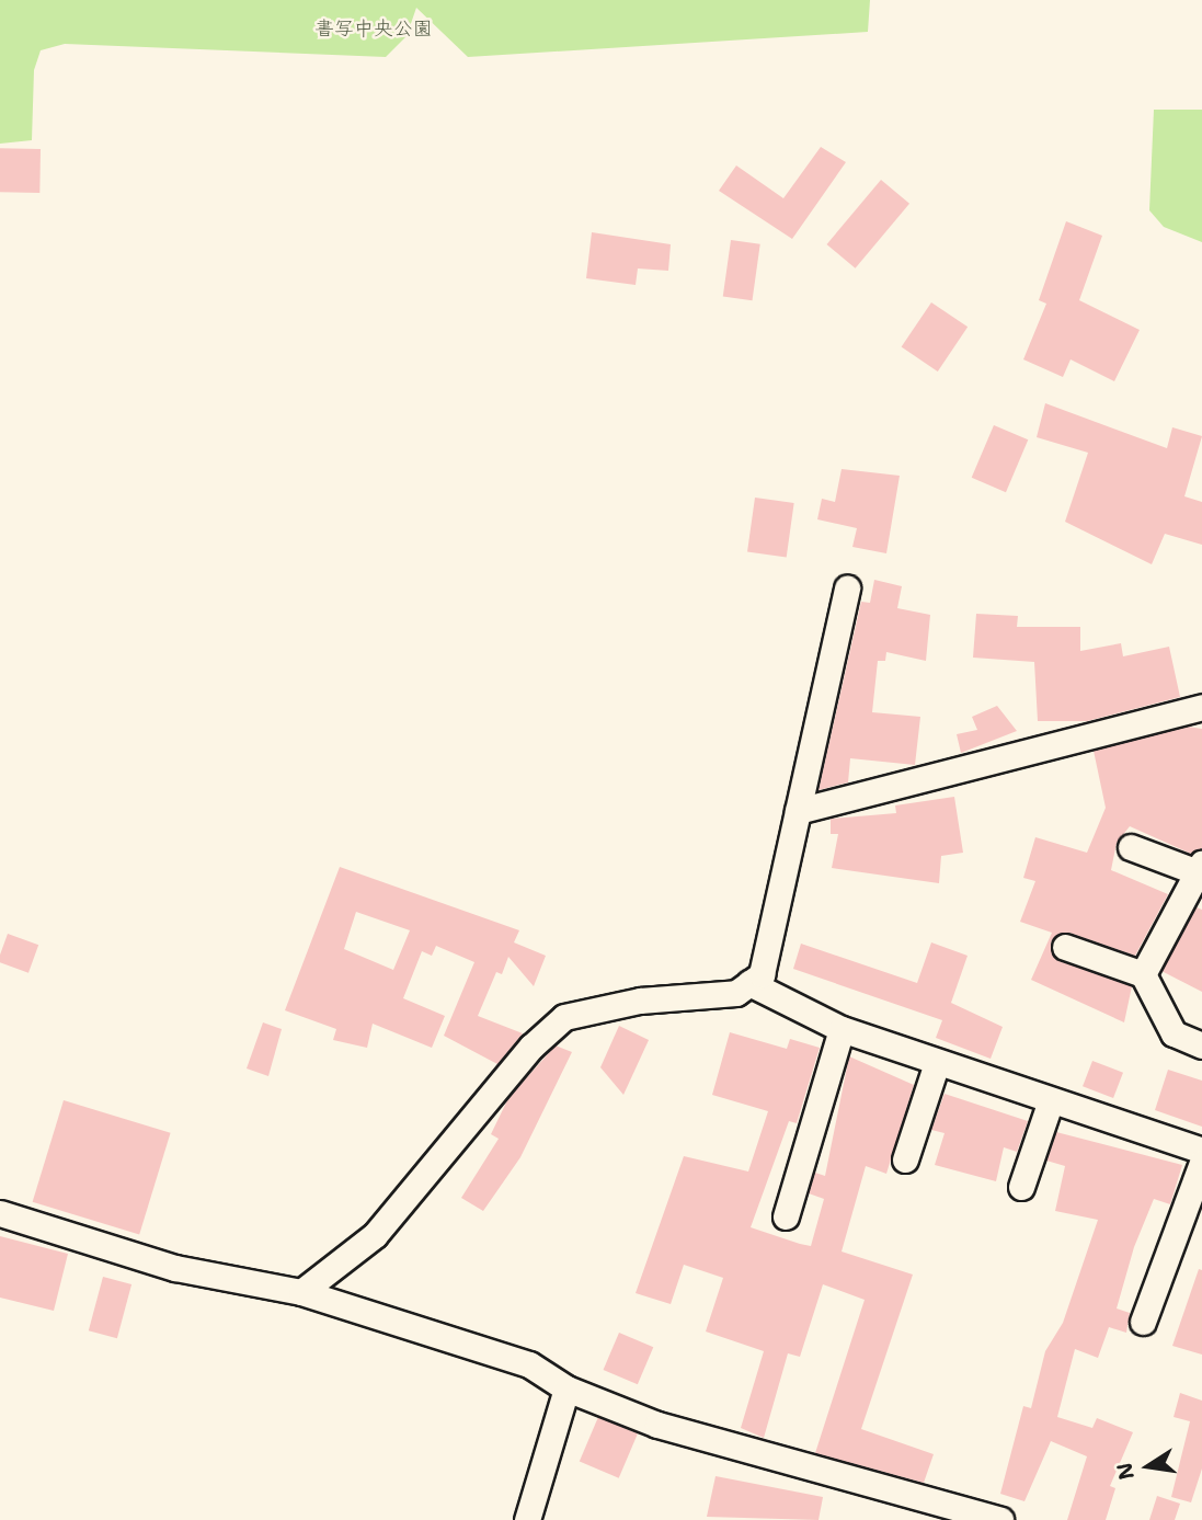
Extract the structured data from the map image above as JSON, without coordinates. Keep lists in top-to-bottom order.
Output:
{
  "parks": ["書写中央公園"],
  "north": "left"
}
